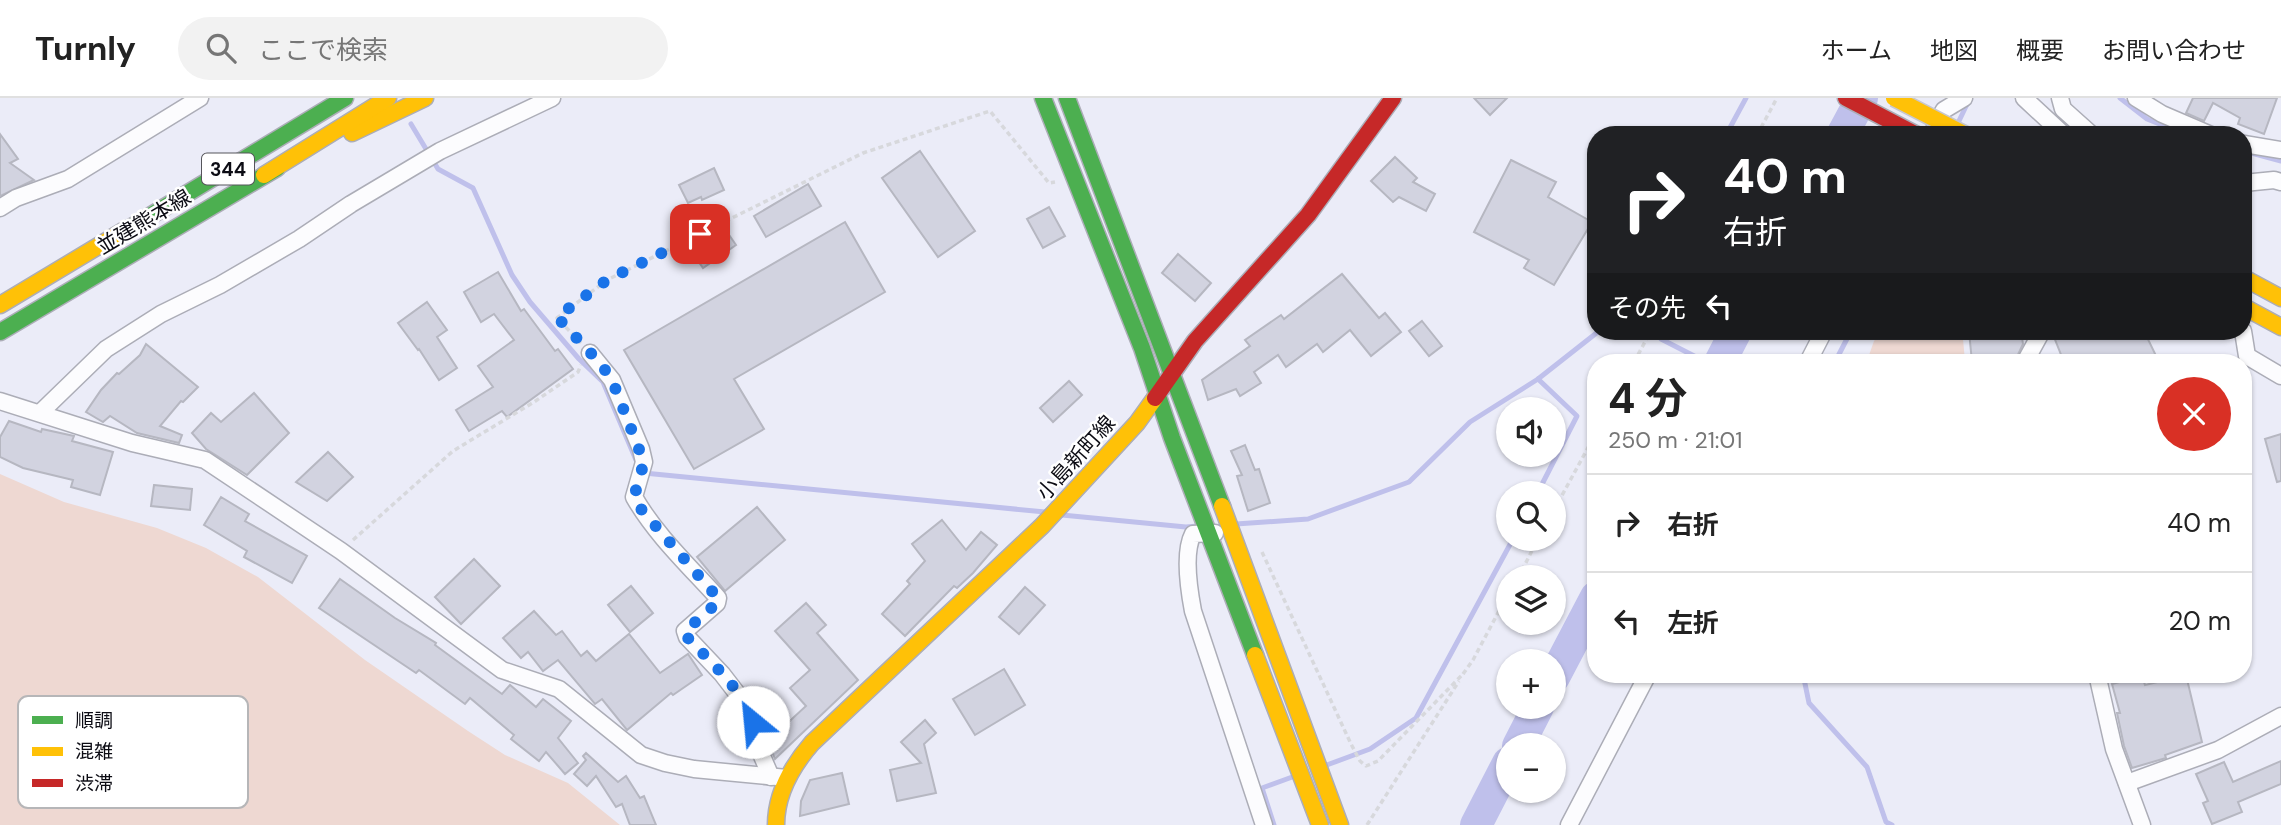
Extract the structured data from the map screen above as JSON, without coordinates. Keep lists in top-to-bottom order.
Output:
{
  "streets": {
    "main road": ["344", "並建熊本線", "小島新町線"]
  },
  "crossings": [
    ["344", "並建熊本線"]
  ],
  "legend": ["順調", "混雑", "渋滞"],
  "page": {
    "header": "Turnly",
    "search": "ここで検索",
    "nav": [
      "ホーム",
      "地図",
      "概要",
      "お問い合わせ"
    ],
    "turn": ["40 m", "右折"],
    "then": "その先",
    "heading": ["4 分", "250 m · 21:01"],
    "map_buttons": ["+", "−"],
    "list": [
      {
        "name": "右折",
        "value": "40 m"
      },
      {
        "name": "左折",
        "value": "20 m"
      }
    ]
  }
}
